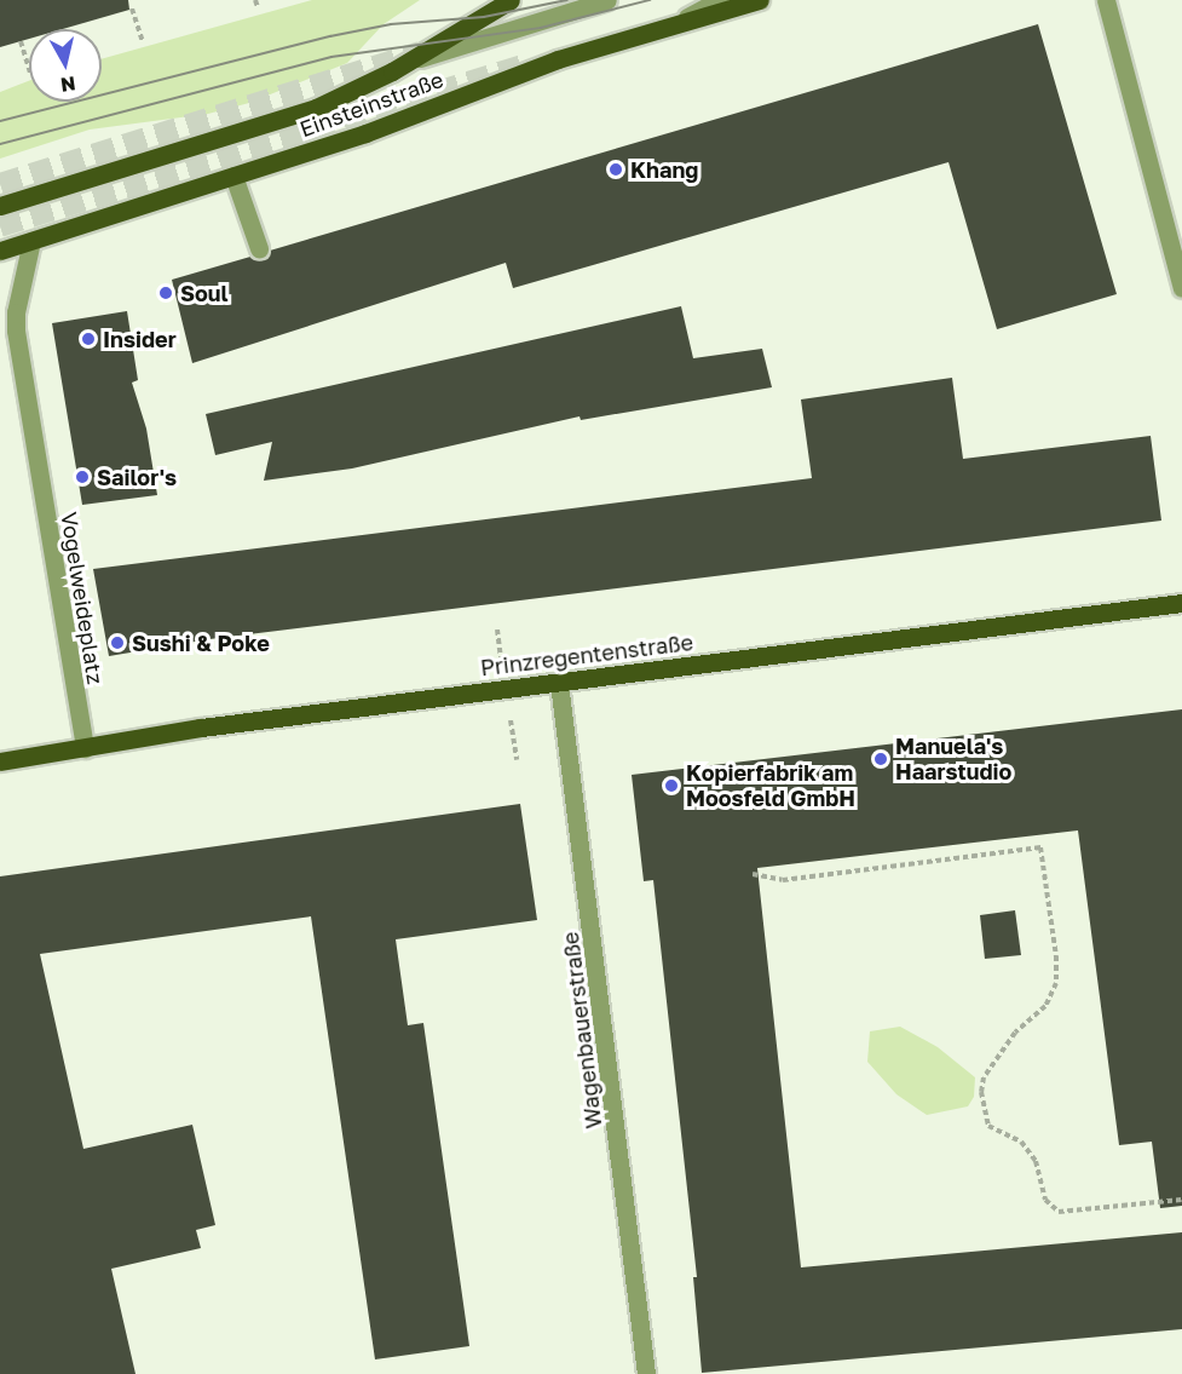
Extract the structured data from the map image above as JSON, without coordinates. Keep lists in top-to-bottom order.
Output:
{
  "streets": {
    "main road": ["Einsteinstraße", "Prinzregentenstraße"],
    "street": ["Vogelweideplatz", "Wagenbauerstraße"]
  },
  "crossings": [
    ["Einsteinstraße", "Vogelweideplatz"],
    ["Vogelweideplatz", "Prinzregentenstraße"],
    ["Prinzregentenstraße", "Wagenbauerstraße"]
  ],
  "places": [
    "Khang",
    "Soul",
    "Insider",
    "Sailor's",
    "Sushi & Poke",
    "Manuela's Haarstudio",
    "Kopierfabrik am Moosfeld GmbH"
  ],
  "north": "bottom"
}
